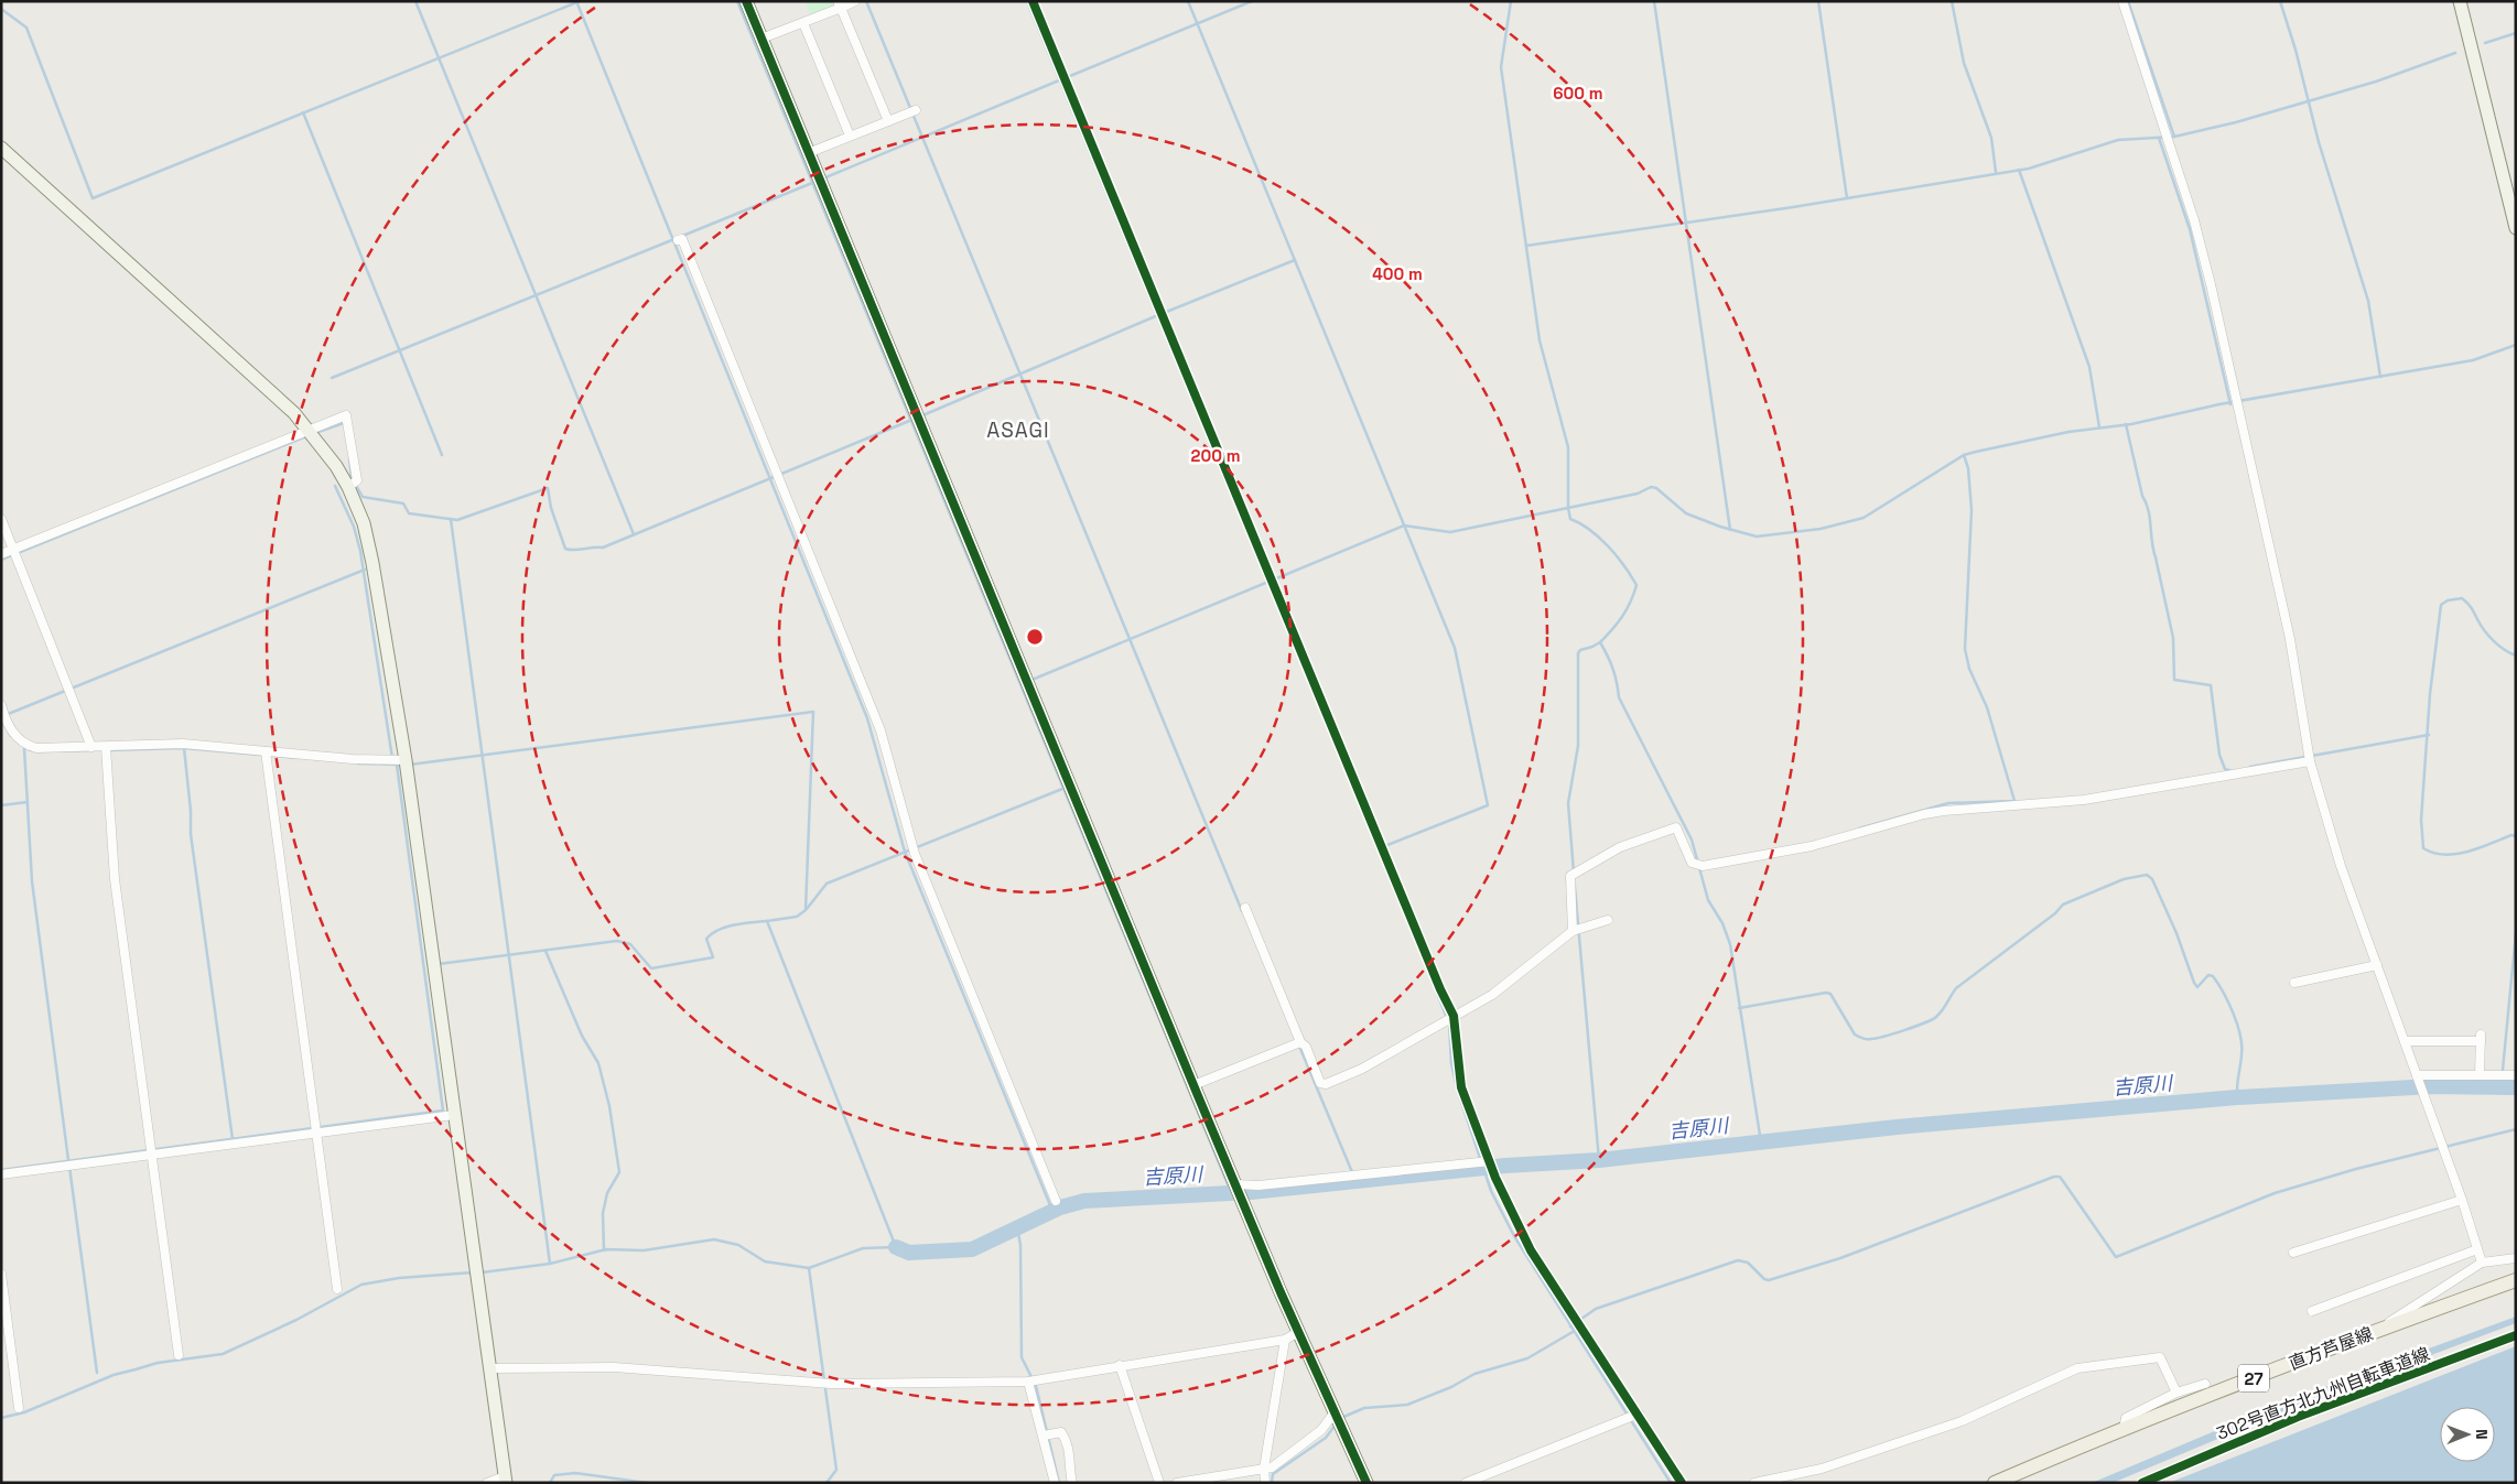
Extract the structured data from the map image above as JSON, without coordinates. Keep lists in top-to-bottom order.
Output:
{
  "streets": {
    "main road": ["直方芦屋線", "27"],
    "cycle path": ["302号直方北九州自転車道線"]
  },
  "districts": ["ASAGI"],
  "water": ["吉原川"],
  "north": "right",
  "rings": ["600 m", "400 m", "200 m"]
}
